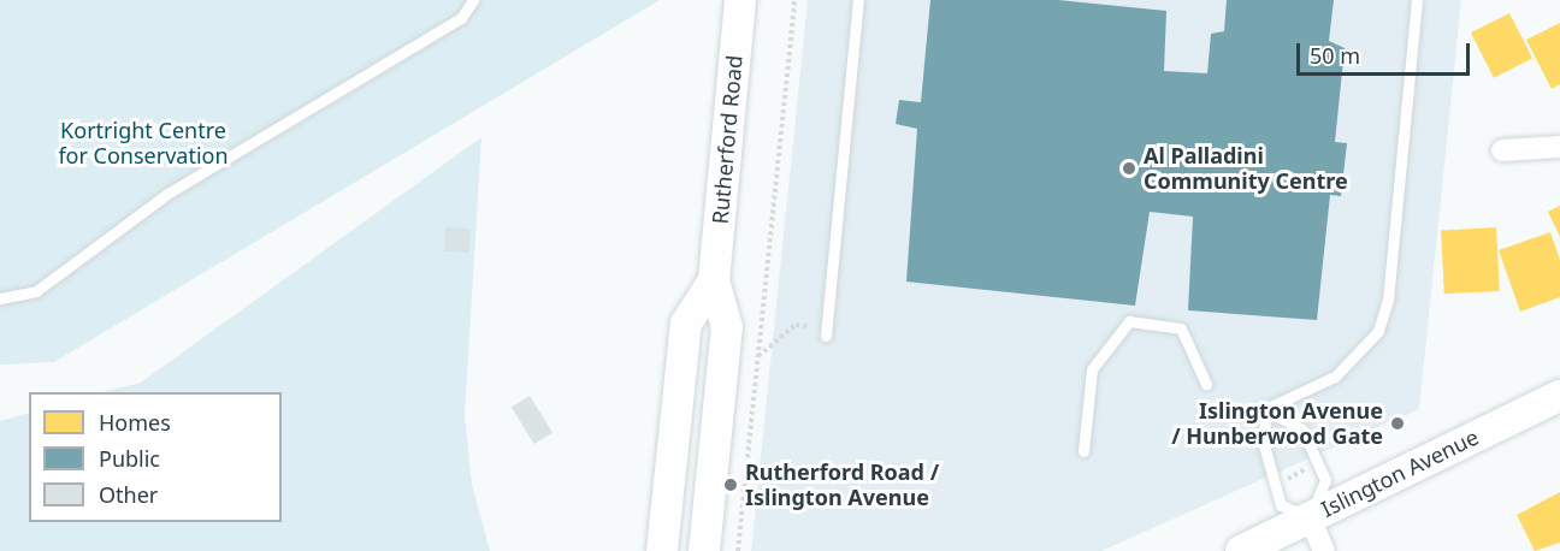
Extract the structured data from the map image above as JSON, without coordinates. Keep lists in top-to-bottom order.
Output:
{
  "streets": {
    "main road": ["Rutherford Road", "Islington Avenue"]
  },
  "parks": ["Kortright Centre for Conservation"],
  "places": ["Al Palladini Community Centre", "Islington Avenue / Hunberwood Gate", "Rutherford Road / Islington Avenue"],
  "legend": ["Homes", "Public", "Other"],
  "scale_bar": "50 m"
}
